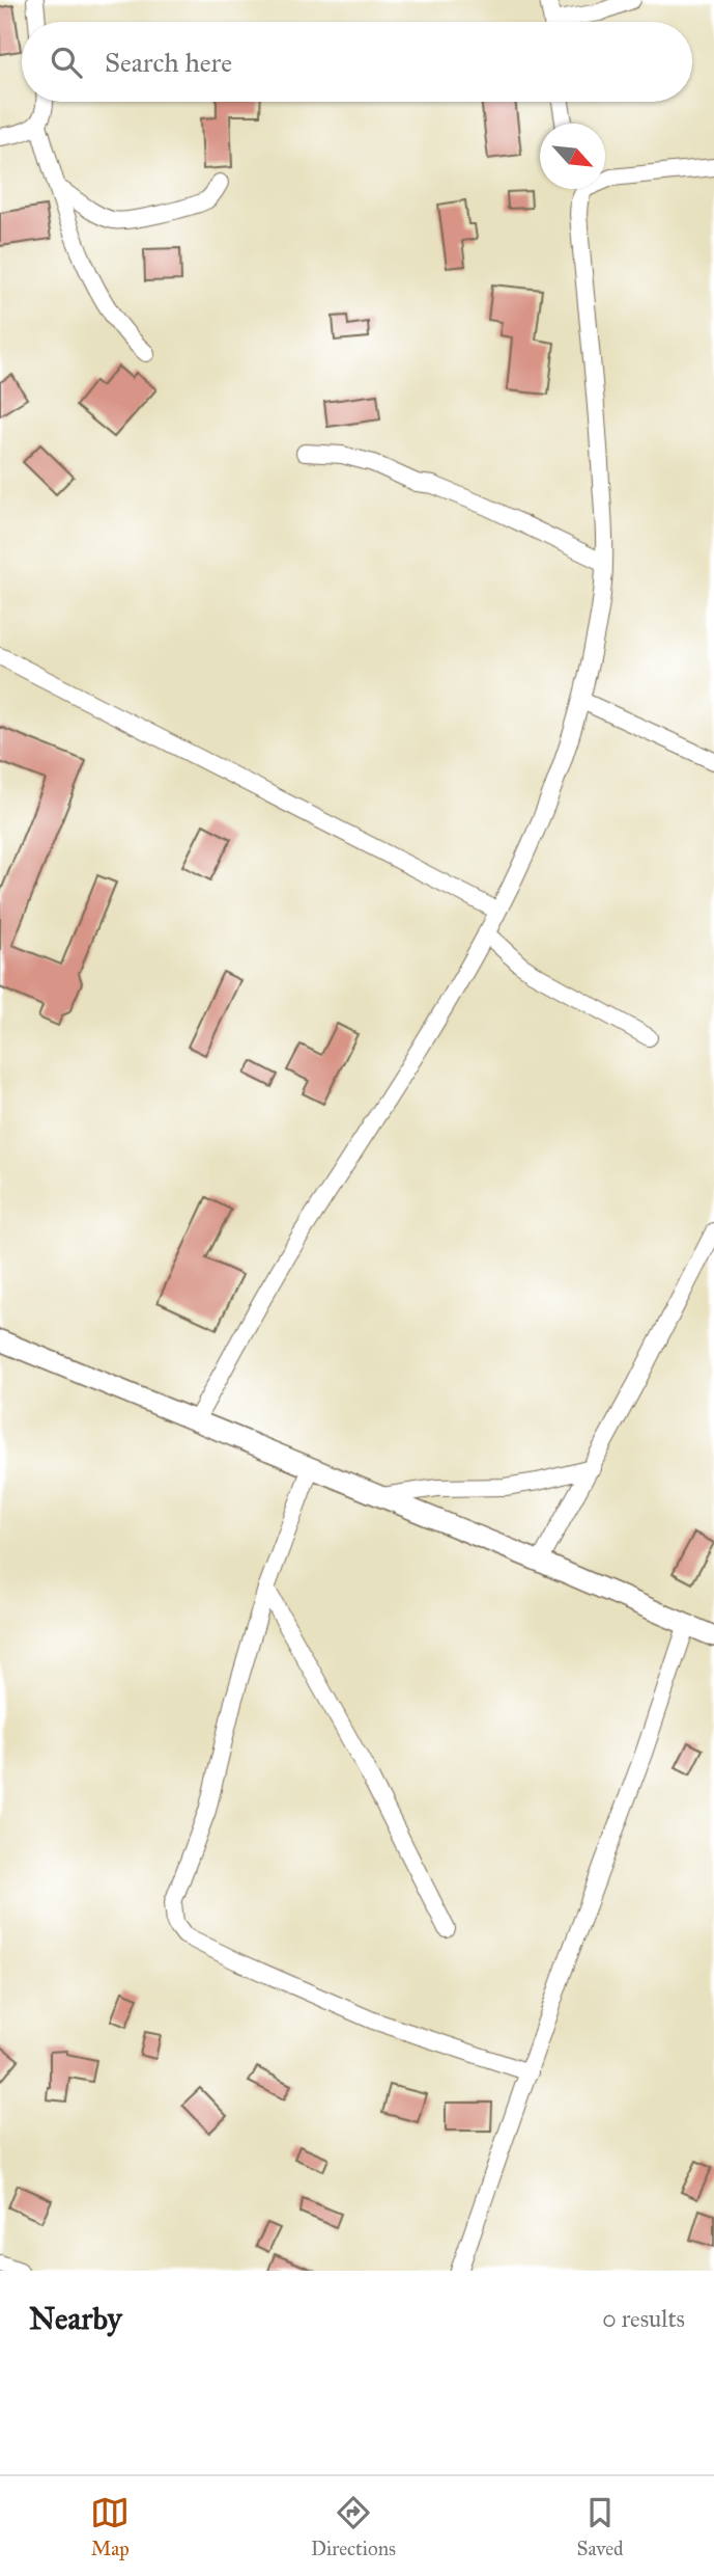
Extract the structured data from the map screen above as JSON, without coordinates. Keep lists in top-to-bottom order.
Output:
{
  "north": "bottom right",
  "page": {
    "search": "Search here",
    "heading": ["Nearby", "0 results"],
    "nav": ["Map", "Directions", "Saved"]
  }
}
